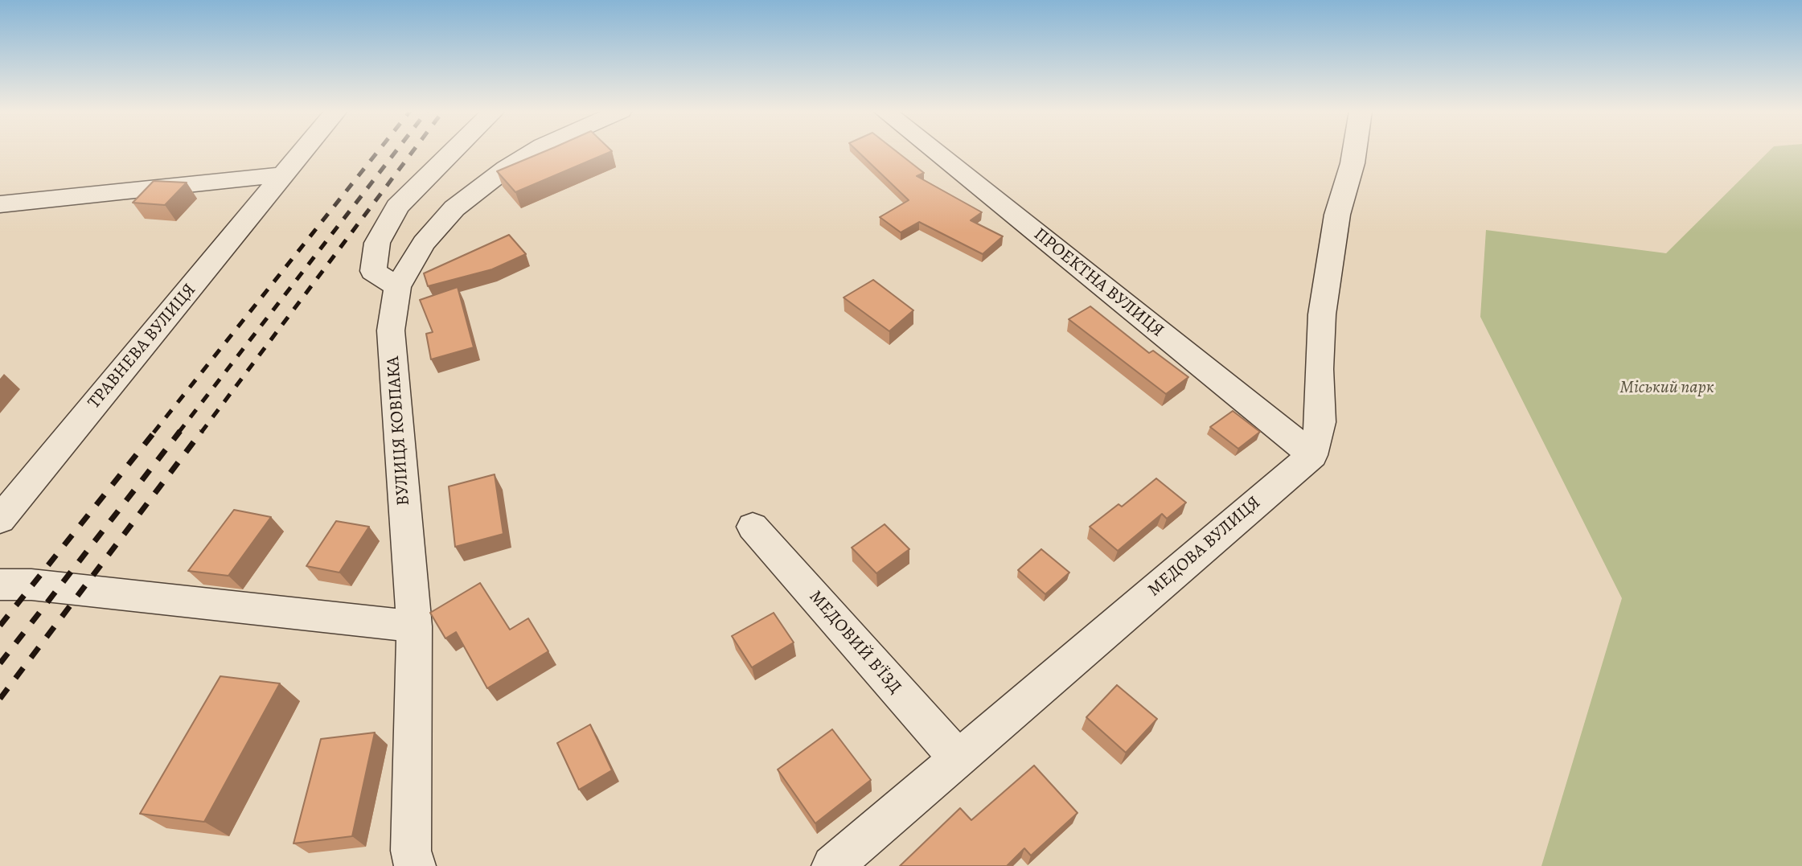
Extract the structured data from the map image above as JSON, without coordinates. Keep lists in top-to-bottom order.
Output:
{
  "streets": {
    "street": [
      "ПРОЕКТНА ВУЛИЦЯ",
      "ТРАВНЕВА ВУЛИЦЯ",
      "ВУЛИЦЯ КОВПАКА",
      "МЕДОВА ВУЛИЦЯ",
      "МЕДОВИЙ В'ЇЗД"
    ]
  },
  "crossings": [
    ["ПРОЕКТНА ВУЛИЦЯ", "МЕДОВА ВУЛИЦЯ"],
    ["МЕДОВА ВУЛИЦЯ", "МЕДОВИЙ В'ЇЗД"]
  ],
  "parks": ["Міський парк"]
}
